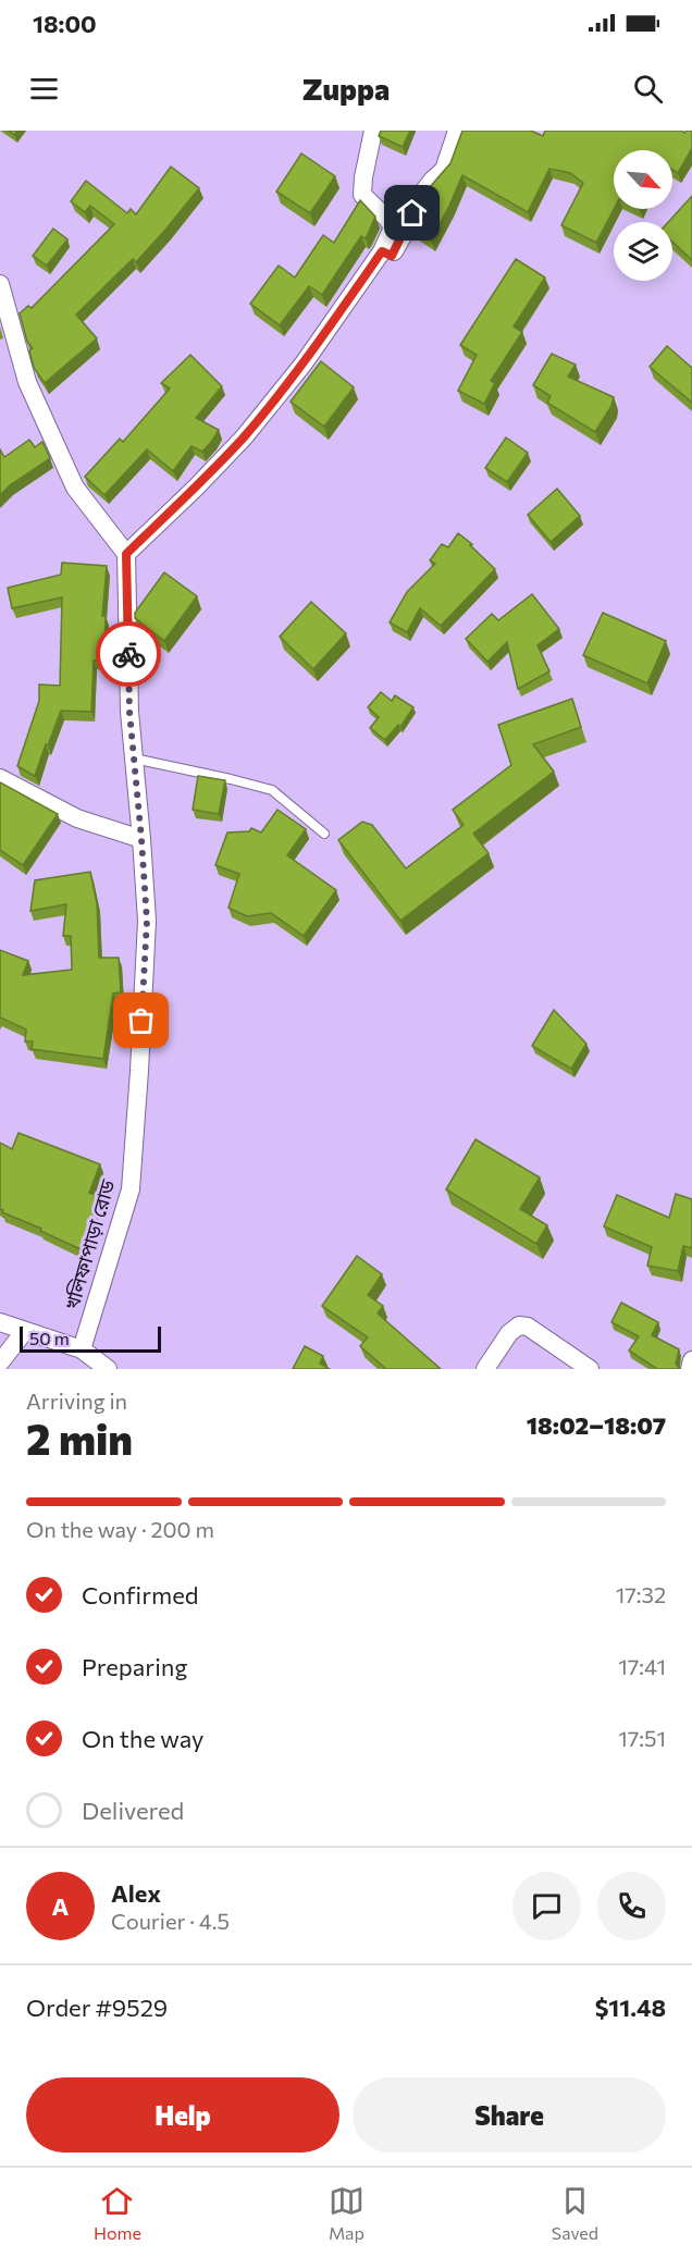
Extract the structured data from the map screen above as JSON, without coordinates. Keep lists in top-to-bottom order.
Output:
{
  "streets": {
    "street": ["খলিফাপাড়া রোড"]
  },
  "scale_bar": "50 m",
  "north": "bottom right",
  "page": {
    "status": "18:00",
    "header": "Zuppa",
    "scale": "50 m",
    "heading": ["2 min", "Arriving in", "18:02–18:07"],
    "panel": [
      "Alex",
      "Courier · 4.5",
      "Order #9529",
      "$11.48"
    ],
    "bar": "On the way · 200 m",
    "list": [
      ["Confirmed", "17:32"],
      ["Preparing", "17:41"],
      ["On the way", "17:51"],
      "Delivered"
    ],
    "round": "A",
    "buttons": ["Help", "Share"],
    "tabs": ["Home", "Map", "Saved"]
  }
}
